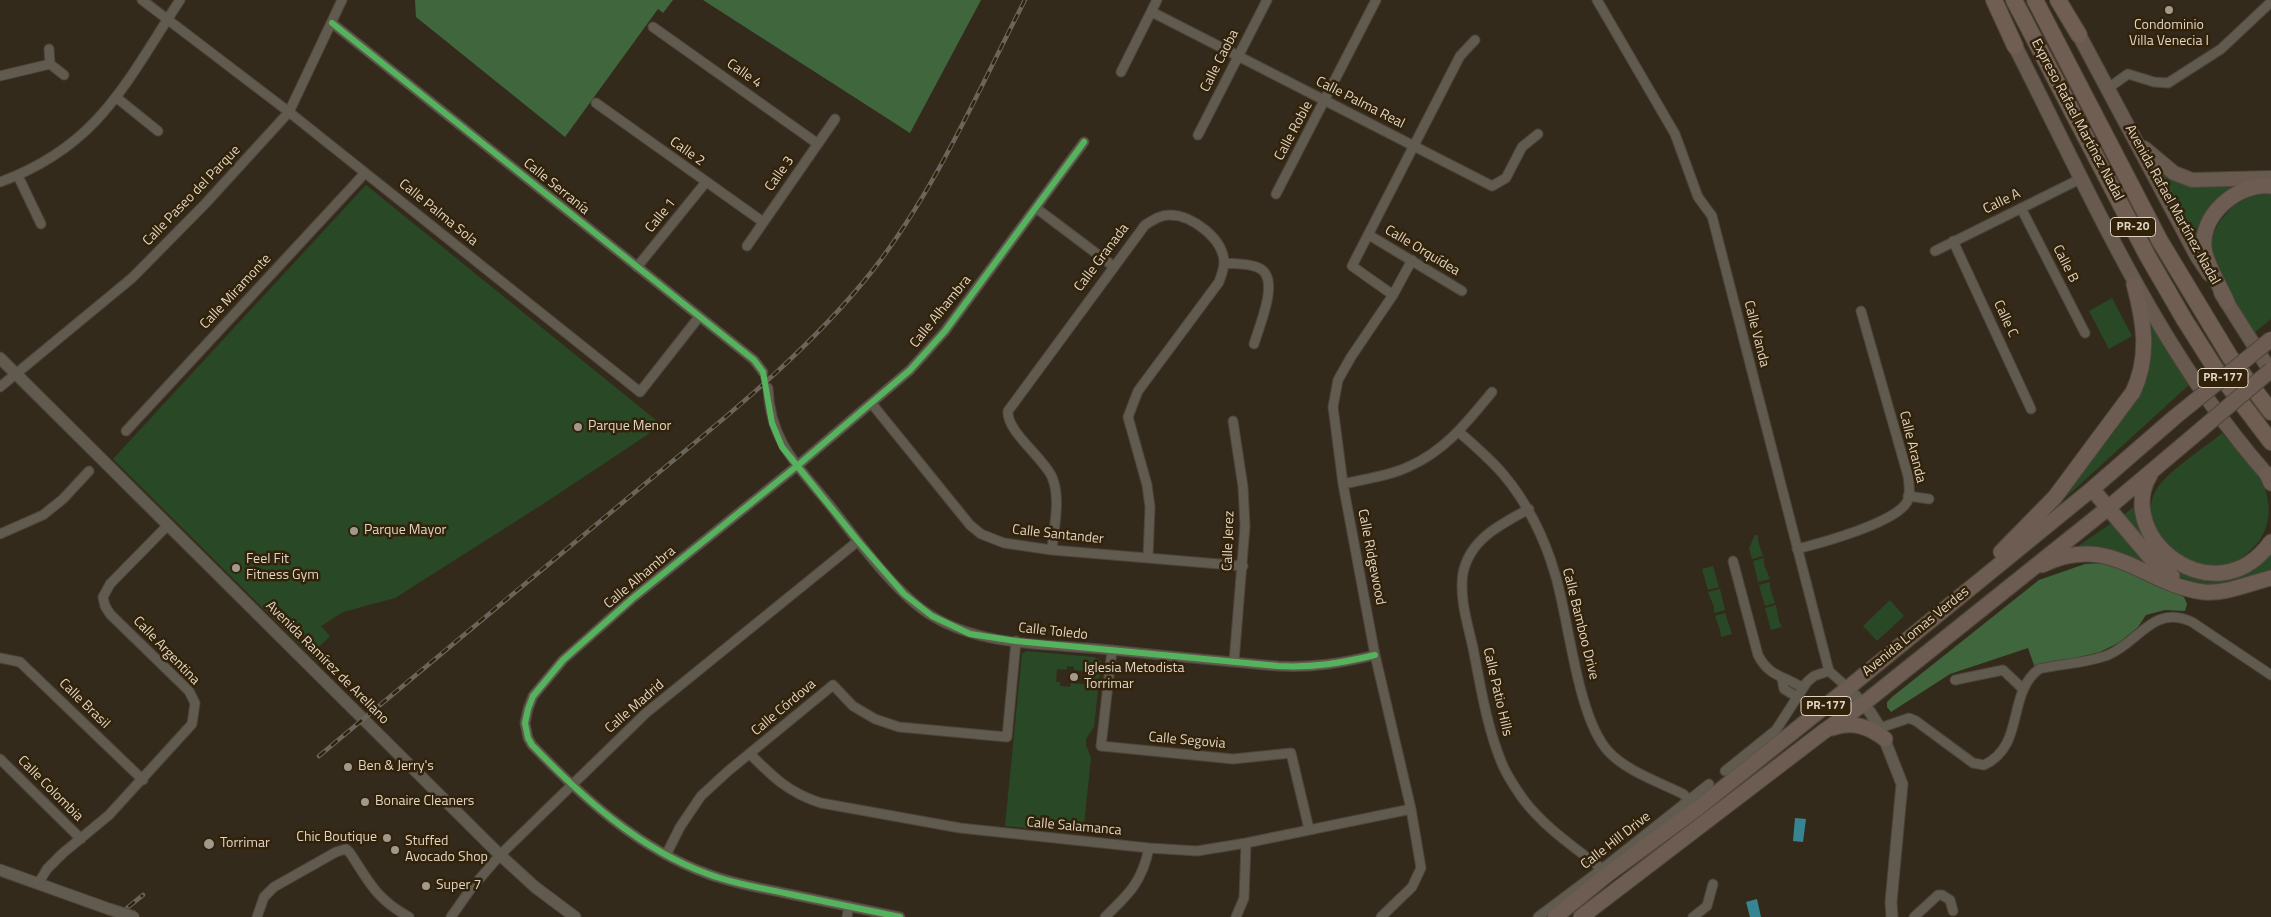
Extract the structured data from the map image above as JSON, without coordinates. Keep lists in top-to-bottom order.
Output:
{
  "streets": {
    "highway": [
      "Expreso Rafael Martínez Nadal",
      "PR-20",
      "PR-177",
      "Avenida Lomas Verdes"
    ],
    "main road": ["Avenida Rafael Martínez Nadal"],
    "street": [
      "Calle Caoba",
      "Calle 4",
      "Calle Palma Real",
      "Calle Roble",
      "Calle 2",
      "Calle 3",
      "Calle Serranía",
      "Calle Paseo del Parque",
      "Calle A",
      "Calle Palma Sola",
      "Calle 1",
      "Calle Orquídea",
      "Calle Granada",
      "Calle B",
      "Calle Miramonte",
      "Calle Alhambra",
      "Calle C",
      "Calle Vanda",
      "Calle Aranda",
      "Calle Santander",
      "Calle Jerez",
      "Calle Ridgewood",
      "Calle Bamboo Drive",
      "Calle Toledo",
      "Calle Argentina",
      "Avenida Ramírez de Arellano",
      "Calle Patio Hills",
      "Calle Brasil",
      "Calle Madrid",
      "Calle Córdova",
      "Calle Segovia",
      "Calle Colombia",
      "Calle Salamanca",
      "Calle Hill Drive"
    ]
  },
  "crossings": [
    ["Calle Caoba", "Calle Palma Real"],
    ["Calle 4", "Calle 3"],
    ["Calle Palma Real", "Calle Roble"],
    ["Calle 2", "Calle 3"],
    ["Calle 2", "Calle 1"],
    ["Calle Serranía", "Calle Paseo del Parque"],
    ["Calle Serranía", "Calle Palma Sola"],
    ["Calle Serranía", "Calle 1"],
    ["Calle Paseo del Parque", "Calle Palma Sola"],
    ["Calle Paseo del Parque", "Avenida Ramírez de Arellano"],
    ["Calle A", "Calle B"],
    ["Calle A", "Calle C"],
    ["Avenida Rafael Martínez Nadal", "Avenida Lomas Verdes"],
    ["Calle Palma Sola", "Calle Miramonte"],
    ["Calle Orquídea", "Calle Ridgewood"],
    ["Calle Granada", "Calle Santander"],
    ["Calle Alhambra", "Calle Santander"],
    ["Calle Alhambra", "Calle Toledo"],
    ["Calle Alhambra", "Calle Madrid"],
    ["Calle Alhambra", "Calle Córdova"],
    ["Calle Vanda", "Calle Aranda"],
    ["Calle Santander", "Calle Jerez"],
    ["Calle Jerez", "Calle Toledo"],
    ["Calle Ridgewood", "Calle Toledo"],
    ["Calle Ridgewood", "Calle Salamanca"],
    ["Calle Bamboo Drive", "Calle Patio Hills"],
    ["Calle Bamboo Drive", "Calle Hill Drive"],
    ["Calle Toledo", "Calle Madrid"],
    ["Calle Toledo", "Calle Córdova"],
    ["Calle Toledo", "Calle Segovia"],
    ["Calle Argentina", "Avenida Ramírez de Arellano"],
    ["Calle Argentina", "Calle Brasil"],
    ["Calle Argentina", "Calle Colombia"],
    ["Avenida Ramírez de Arellano", "Calle Madrid"],
    ["Calle Patio Hills", "Calle Hill Drive"],
    ["Calle Córdova", "Calle Salamanca"],
    ["Calle Segovia", "Calle Salamanca"]
  ],
  "places": [
    "Condominio Villa Venecia I",
    "Parque Menor",
    "Parque Mayor",
    "Feel Fit Fitness Gym",
    "Iglesia Metodista Torrimar",
    "Ben & Jerry's",
    "Bonaire Cleaners",
    "Chic Boutique",
    "Torrimar",
    "Stuffed Avocado Shop",
    "Super 7"
  ]
}
